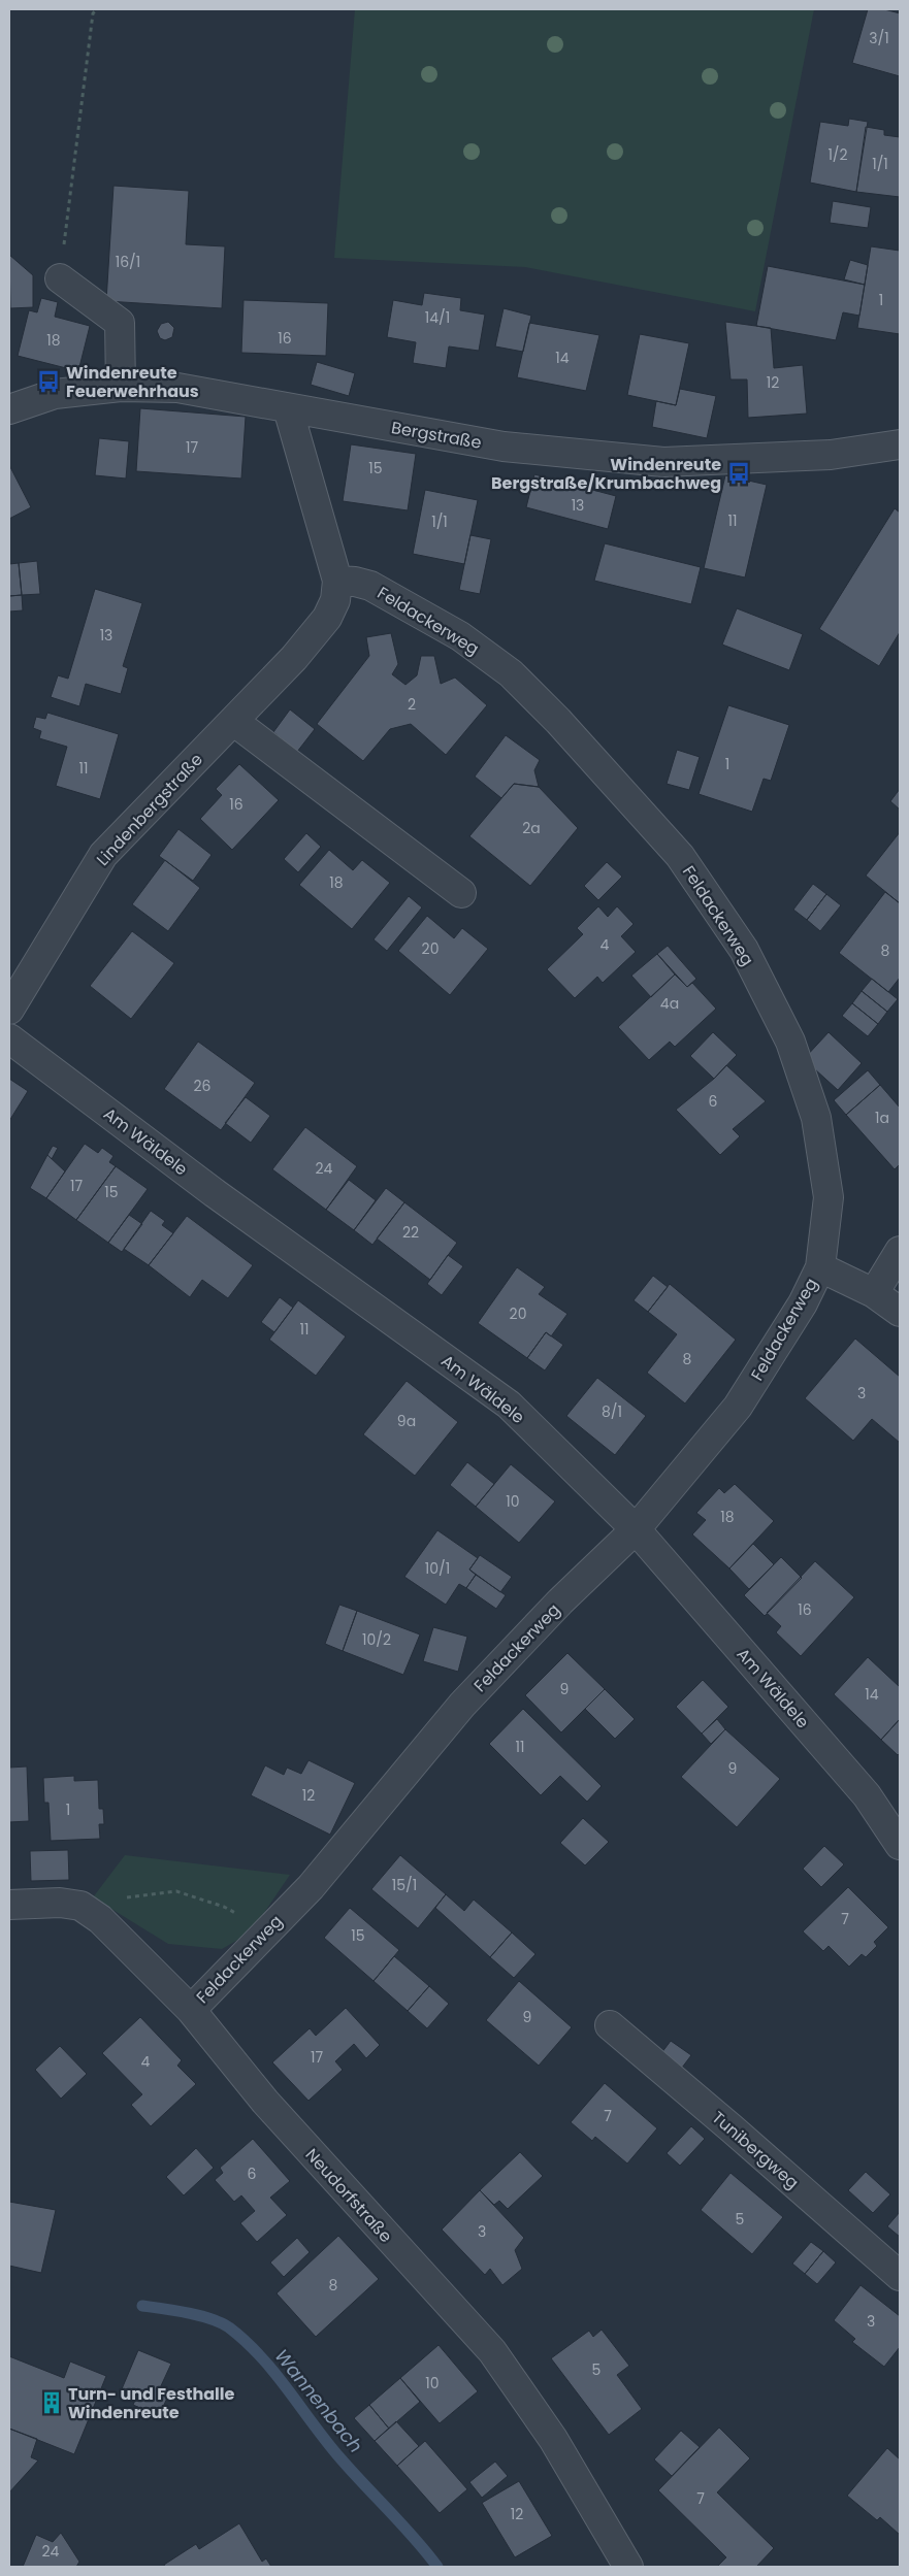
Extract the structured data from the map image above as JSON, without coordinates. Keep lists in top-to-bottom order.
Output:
{
  "streets": {
    "street": [
      "Bergstraße",
      "Feldackerweg",
      "Lindenbergstraße",
      "Am Wäldele",
      "Tunibergweg",
      "Neudorfstraße"
    ]
  },
  "crossings": [
    ["Bergstraße", "Lindenbergstraße"],
    ["Feldackerweg", "Lindenbergstraße"],
    ["Feldackerweg", "Am Wäldele"],
    ["Feldackerweg", "Neudorfstraße"]
  ],
  "water": ["Wannenbach"],
  "places": {
    "bus stop": ["Windenreute Feuerwehrhaus", "Windenreute Bergstraße/Krumbachweg"],
    "building": ["Turn- und Festhalle Windenreute"]
  },
  "house_numbers": [
    "3/1",
    "1/2",
    "1/1",
    "16/1",
    "1",
    "14/1",
    "16",
    "18",
    "14",
    "12",
    "17",
    "15",
    "13",
    "11",
    "1/1",
    "13",
    "2",
    "1",
    "11",
    "16",
    "2a",
    "18",
    "4",
    "20",
    "8",
    "4a",
    "26",
    "6",
    "1a",
    "24",
    "17",
    "15",
    "22",
    "20",
    "11",
    "8",
    "3",
    "8/1",
    "9a",
    "10",
    "18",
    "10/1",
    "16",
    "10/2",
    "9",
    "14",
    "11",
    "9",
    "12",
    "1",
    "15/1",
    "7",
    "15",
    "9",
    "17",
    "4",
    "7",
    "6",
    "5",
    "3",
    "8",
    "3",
    "5",
    "10",
    "7",
    "12",
    "24"
  ]
}
